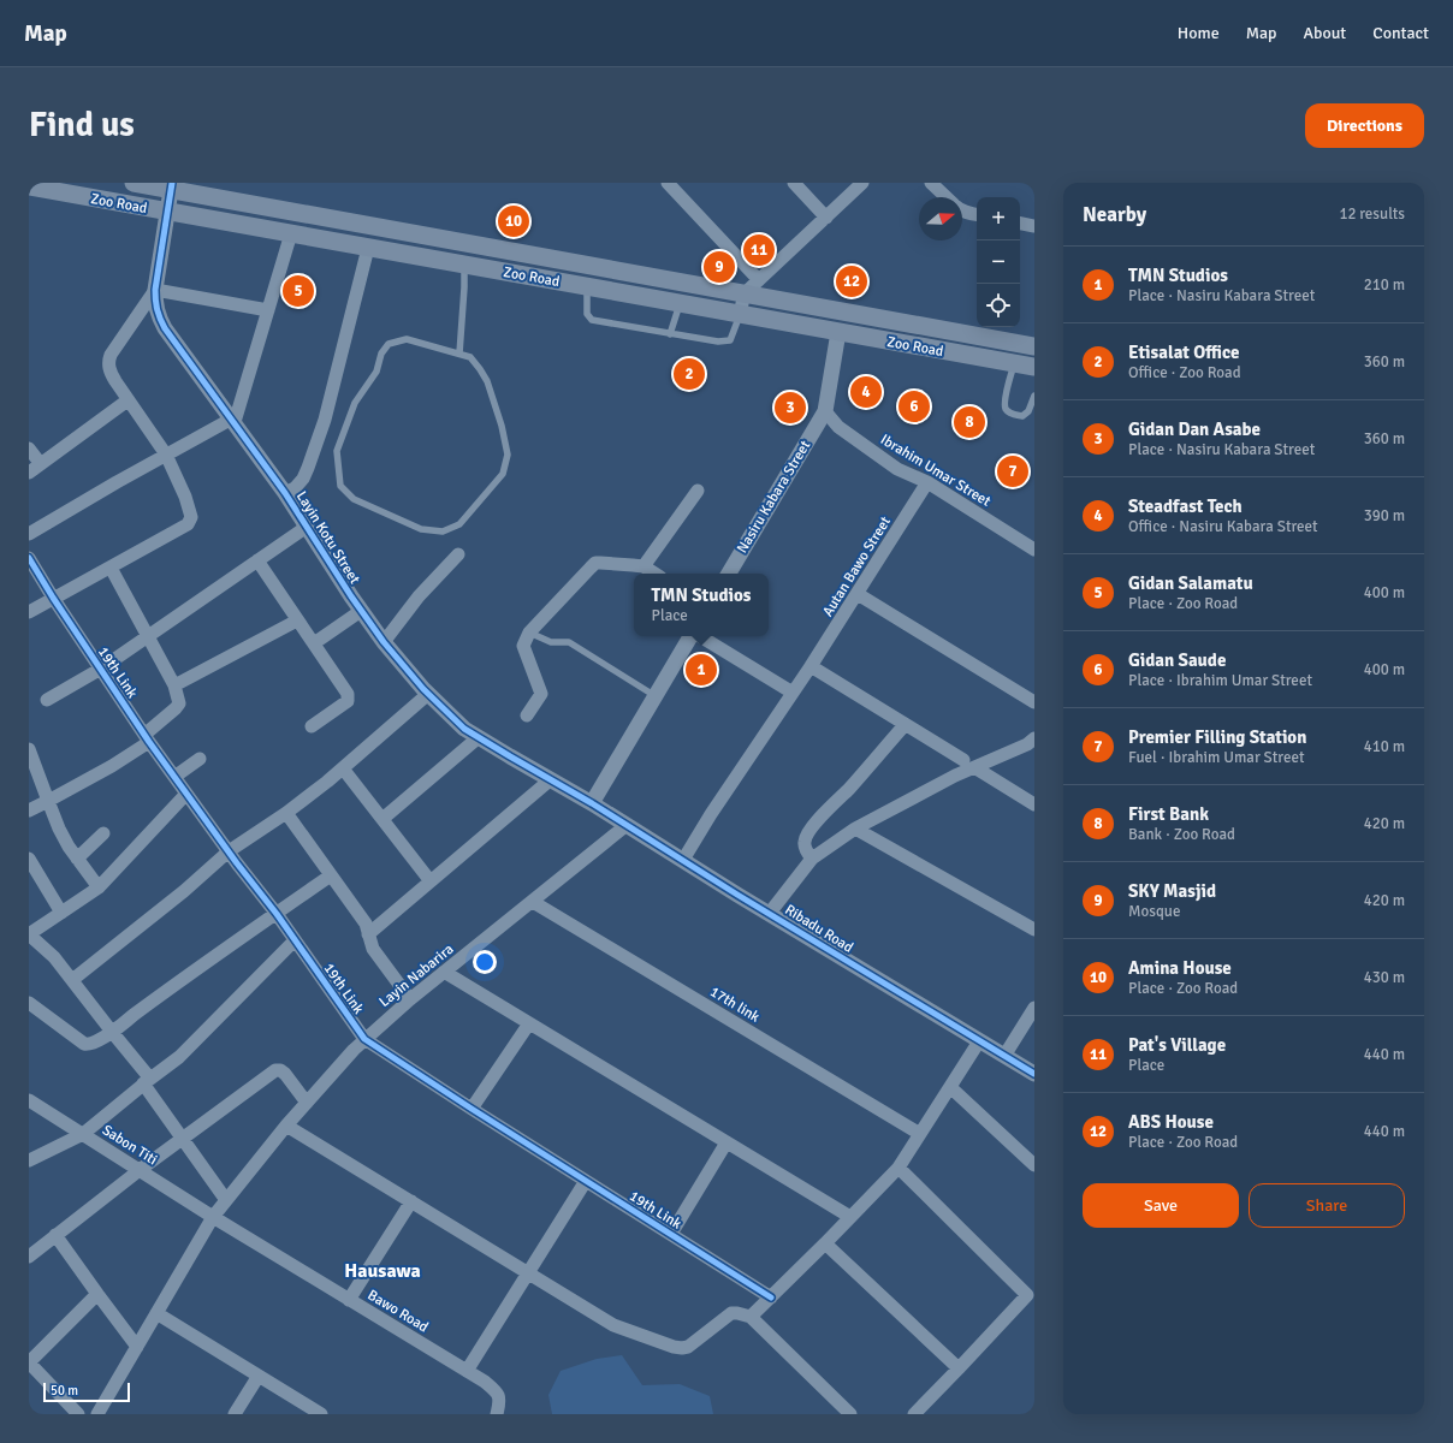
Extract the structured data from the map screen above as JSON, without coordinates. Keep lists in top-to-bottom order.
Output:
{
  "streets": {
    "main road": ["Zoo Road"],
    "street": [
      "Ibrahim Umar Street",
      "Nasiru Kabara Street",
      "Layin Kotu Street",
      "Autan Bawo Street",
      "19th Link",
      "Ribadu Road",
      "Layin Nabarira",
      "17th link",
      "Sabon Titi",
      "Bawo Road"
    ]
  },
  "crossings": [
    ["Zoo Road", "Nasiru Kabara Street"],
    ["Zoo Road", "Layin Kotu Street"],
    ["Ibrahim Umar Street", "Nasiru Kabara Street"],
    ["Ibrahim Umar Street", "Autan Bawo Street"],
    ["Layin Kotu Street", "Ribadu Road"],
    ["Autan Bawo Street", "Ribadu Road"],
    ["19th Link", "Layin Nabarira"],
    ["Ribadu Road", "Layin Nabarira"],
    ["Layin Nabarira", "17th link"],
    ["Layin Nabarira", "Sabon Titi"],
    ["Layin Nabarira", "Bawo Road"],
    ["Sabon Titi", "Bawo Road"]
  ],
  "districts": ["Hausawa"],
  "scale_bar": "50 m",
  "north": "right",
  "page": {
    "header": "Map",
    "nav": [
      "Home",
      "Map",
      "About",
      "Contact"
    ],
    "buttons": [
      "Directions",
      ["Save", "Share"]
    ],
    "title": "Find us",
    "heading": ["Nearby", "12 results"],
    "map_buttons": ["+", "−"],
    "pins": [
      "10",
      "11",
      "9",
      "12",
      "5",
      "2",
      "4",
      "6",
      "3",
      "8",
      "7",
      "1"
    ],
    "list": [
      {
        "mark": "1",
        "name": "TMN Studios",
        "note": "Place · Nasiru Kabara Street",
        "value": "210 m"
      },
      {
        "mark": "2",
        "name": "Etisalat Office",
        "note": "Office · Zoo Road",
        "value": "360 m"
      },
      {
        "mark": "3",
        "name": "Gidan Dan Asabe",
        "note": "Place · Nasiru Kabara Street",
        "value": "360 m"
      },
      {
        "mark": "4",
        "name": "Steadfast Tech",
        "note": "Office · Nasiru Kabara Street",
        "value": "390 m"
      },
      {
        "mark": "5",
        "name": "Gidan Salamatu",
        "note": "Place · Zoo Road",
        "value": "400 m"
      },
      {
        "mark": "6",
        "name": "Gidan Saude",
        "note": "Place · Ibrahim Umar Street",
        "value": "400 m"
      },
      {
        "mark": "7",
        "name": "Premier Filling Station",
        "note": "Fuel · Ibrahim Umar Street",
        "value": "410 m"
      },
      {
        "mark": "8",
        "name": "First Bank",
        "note": "Bank · Zoo Road",
        "value": "420 m"
      },
      {
        "mark": "9",
        "name": "SKY Masjid",
        "note": "Mosque",
        "value": "420 m"
      },
      {
        "mark": "10",
        "name": "Amina House",
        "note": "Place · Zoo Road",
        "value": "430 m"
      },
      {
        "mark": "11",
        "name": "Pat's Village",
        "note": "Place",
        "value": "440 m"
      },
      {
        "mark": "12",
        "name": "ABS House",
        "note": "Place · Zoo Road",
        "value": "440 m"
      }
    ],
    "popup": ["TMN Studios", "Place"],
    "scale": "50 m"
  }
}
